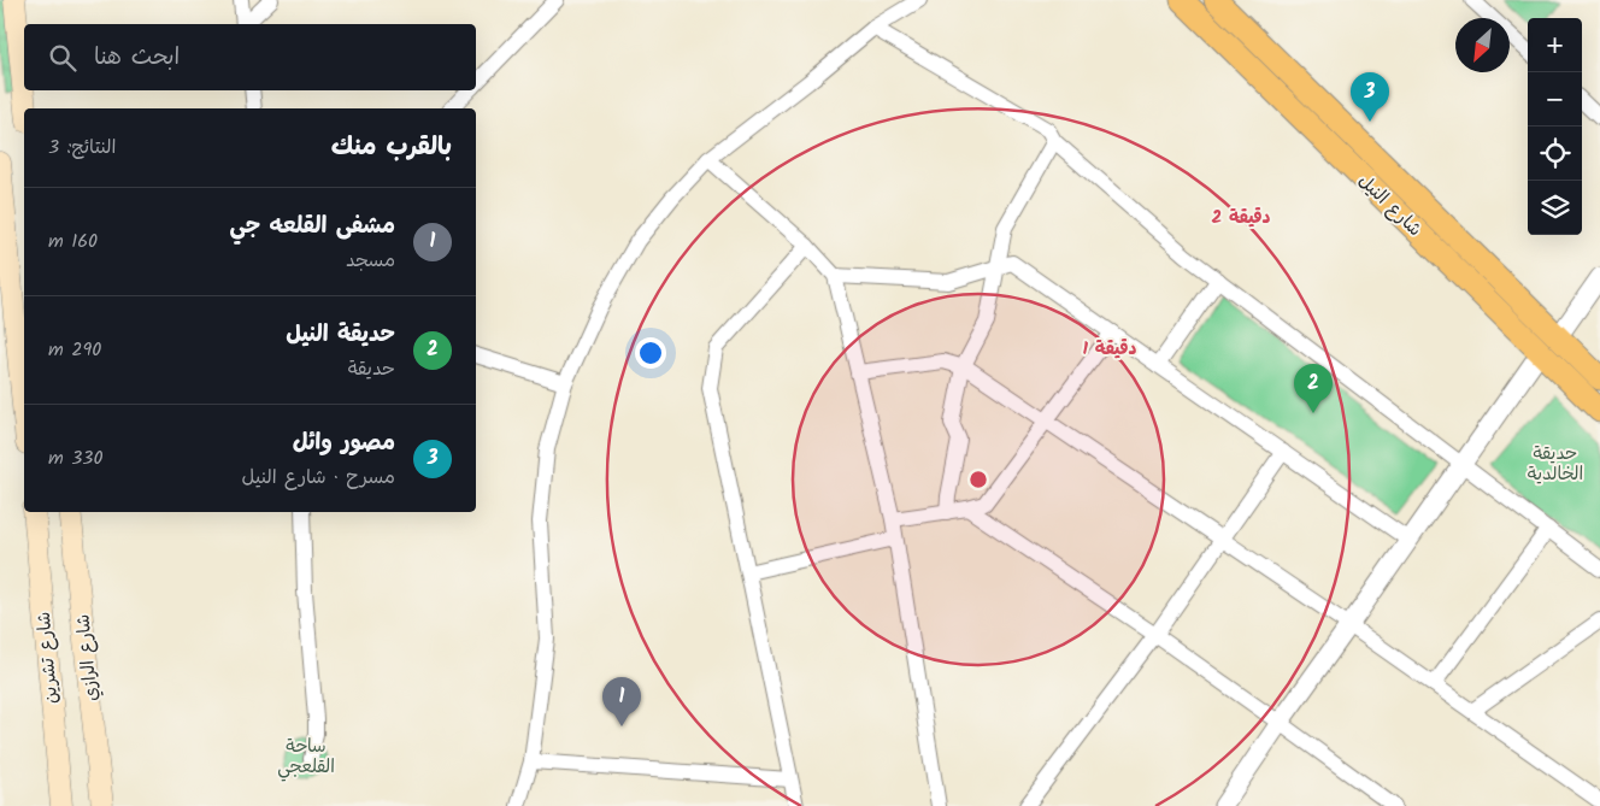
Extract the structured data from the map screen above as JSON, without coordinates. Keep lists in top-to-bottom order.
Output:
{
  "streets": {
    "main road": ["شارع النيل", "شارع تشرين", "شارع الرازي"]
  },
  "parks": ["حديقة الخالدية", "ساحة القلعجي"],
  "north": "bottom left",
  "page": {
    "map_buttons": ["+", "−"],
    "search": "ابحث هنا",
    "pins": ["3", "2", "1"],
    "heading": ["بالقرب منك", "النتائج: 3"],
    "list": [
      {
        "mark": "1",
        "name": "مشفى القلعه جي",
        "note": "مسجد",
        "value": "160 m"
      },
      {
        "mark": "2",
        "name": "حديقة النيل",
        "note": "حديقة",
        "value": "290 m"
      },
      {
        "mark": "3",
        "name": "مصور وائل",
        "note": "مسرح · شارع النيل",
        "value": "330 m"
      }
    ]
  },
  "rings": ["2 دقيقة", "1 دقيقة"]
}
